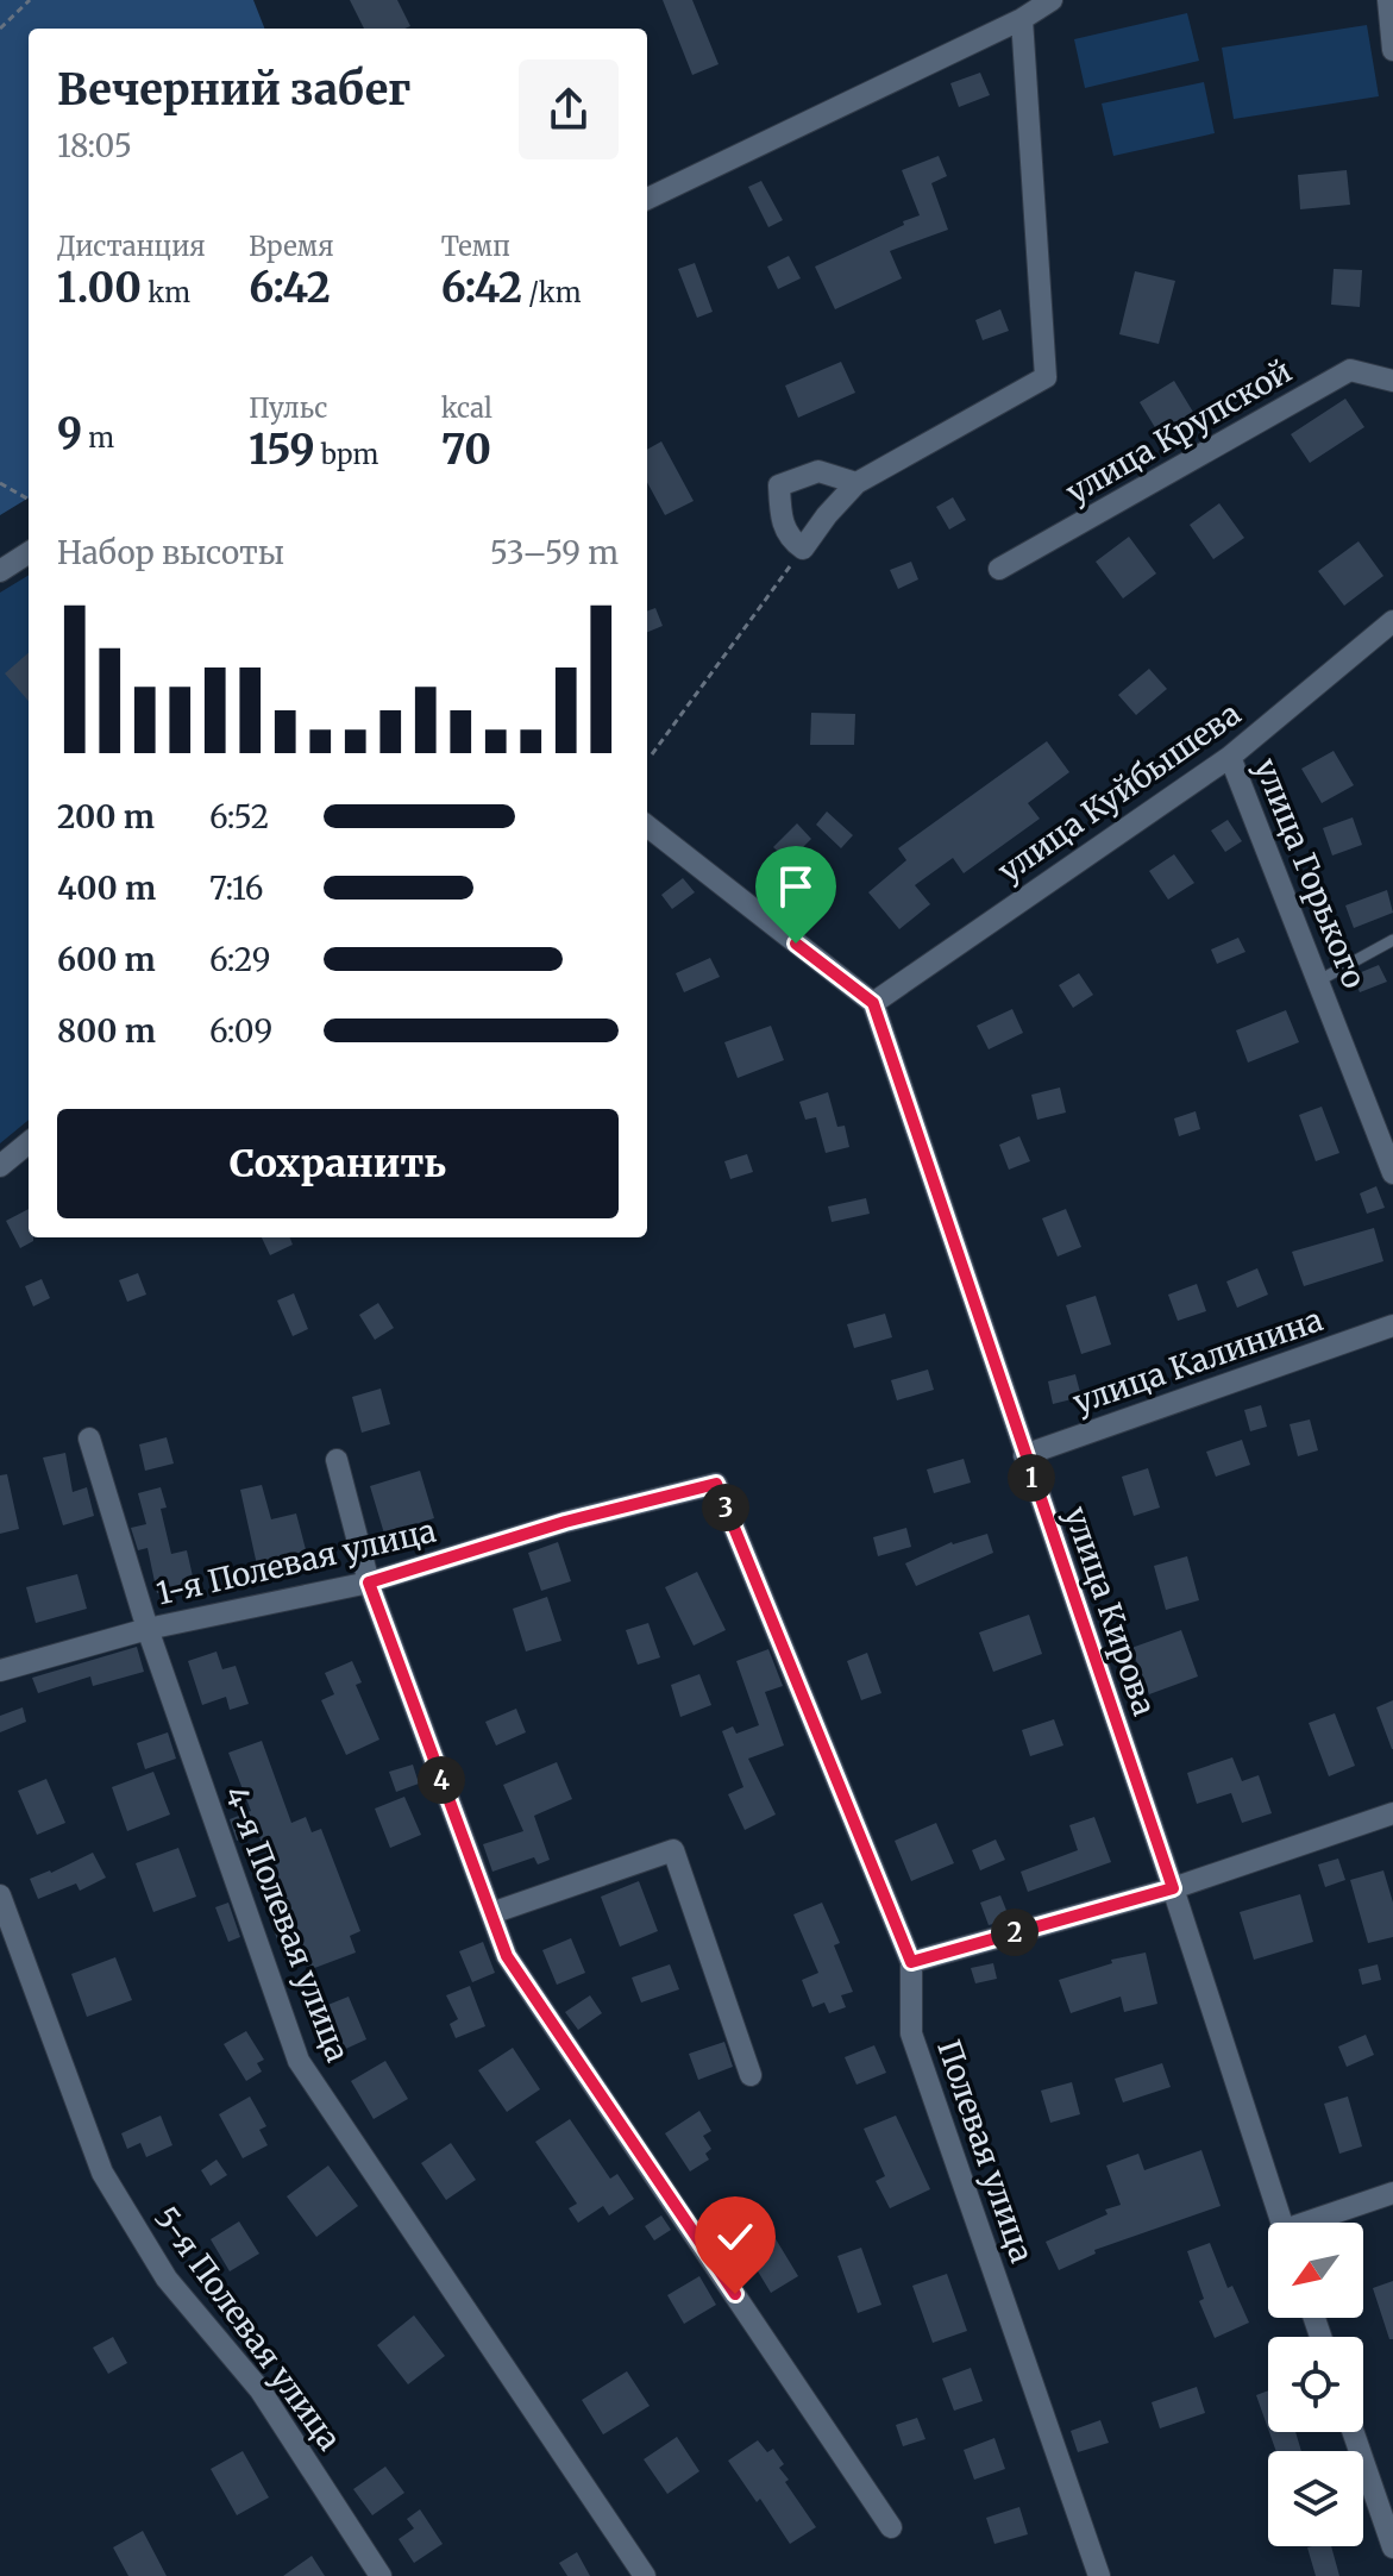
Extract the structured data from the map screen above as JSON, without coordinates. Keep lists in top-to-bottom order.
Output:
{
  "streets": {
    "street": [
      "улица Крупской",
      "улица Куйбышева",
      "улица Горького",
      "улица Калинина",
      "1-я Полевая улица",
      "улица Кирова",
      "4-я Полевая улица",
      "Полевая улица",
      "5-я Полевая улица"
    ]
  },
  "crossings": [
    ["улица Куйбышева", "улица Горького"],
    ["улица Куйбышева", "улица Кирова"],
    ["улица Калинина", "улица Кирова"],
    ["1-я Полевая улица", "4-я Полевая улица"],
    ["1-я Полевая улица", "Полевая улица"]
  ],
  "north": "bottom left",
  "page": {
    "heading": ["Вечерний забег", "18:05"],
    "stats": [
      ["Дистанция", "1.00 km"],
      ["Время", "6:42"],
      ["Темп", "6:42 /km"],
      ["9 m"],
      ["Пульс", "159 bpm"],
      ["kcal", "70"]
    ],
    "chart": ["Набор высоты", "53–59 m"],
    "list": [
      {
        "name": "200 m",
        "note": "6:52"
      },
      {
        "name": "400 m",
        "note": "7:16"
      },
      {
        "name": "600 m",
        "note": "6:29"
      },
      {
        "name": "800 m",
        "note": "6:09"
      }
    ],
    "buttons": "Сохранить",
    "pins": [
      "1",
      "3",
      "4",
      "2"
    ]
  }
}
